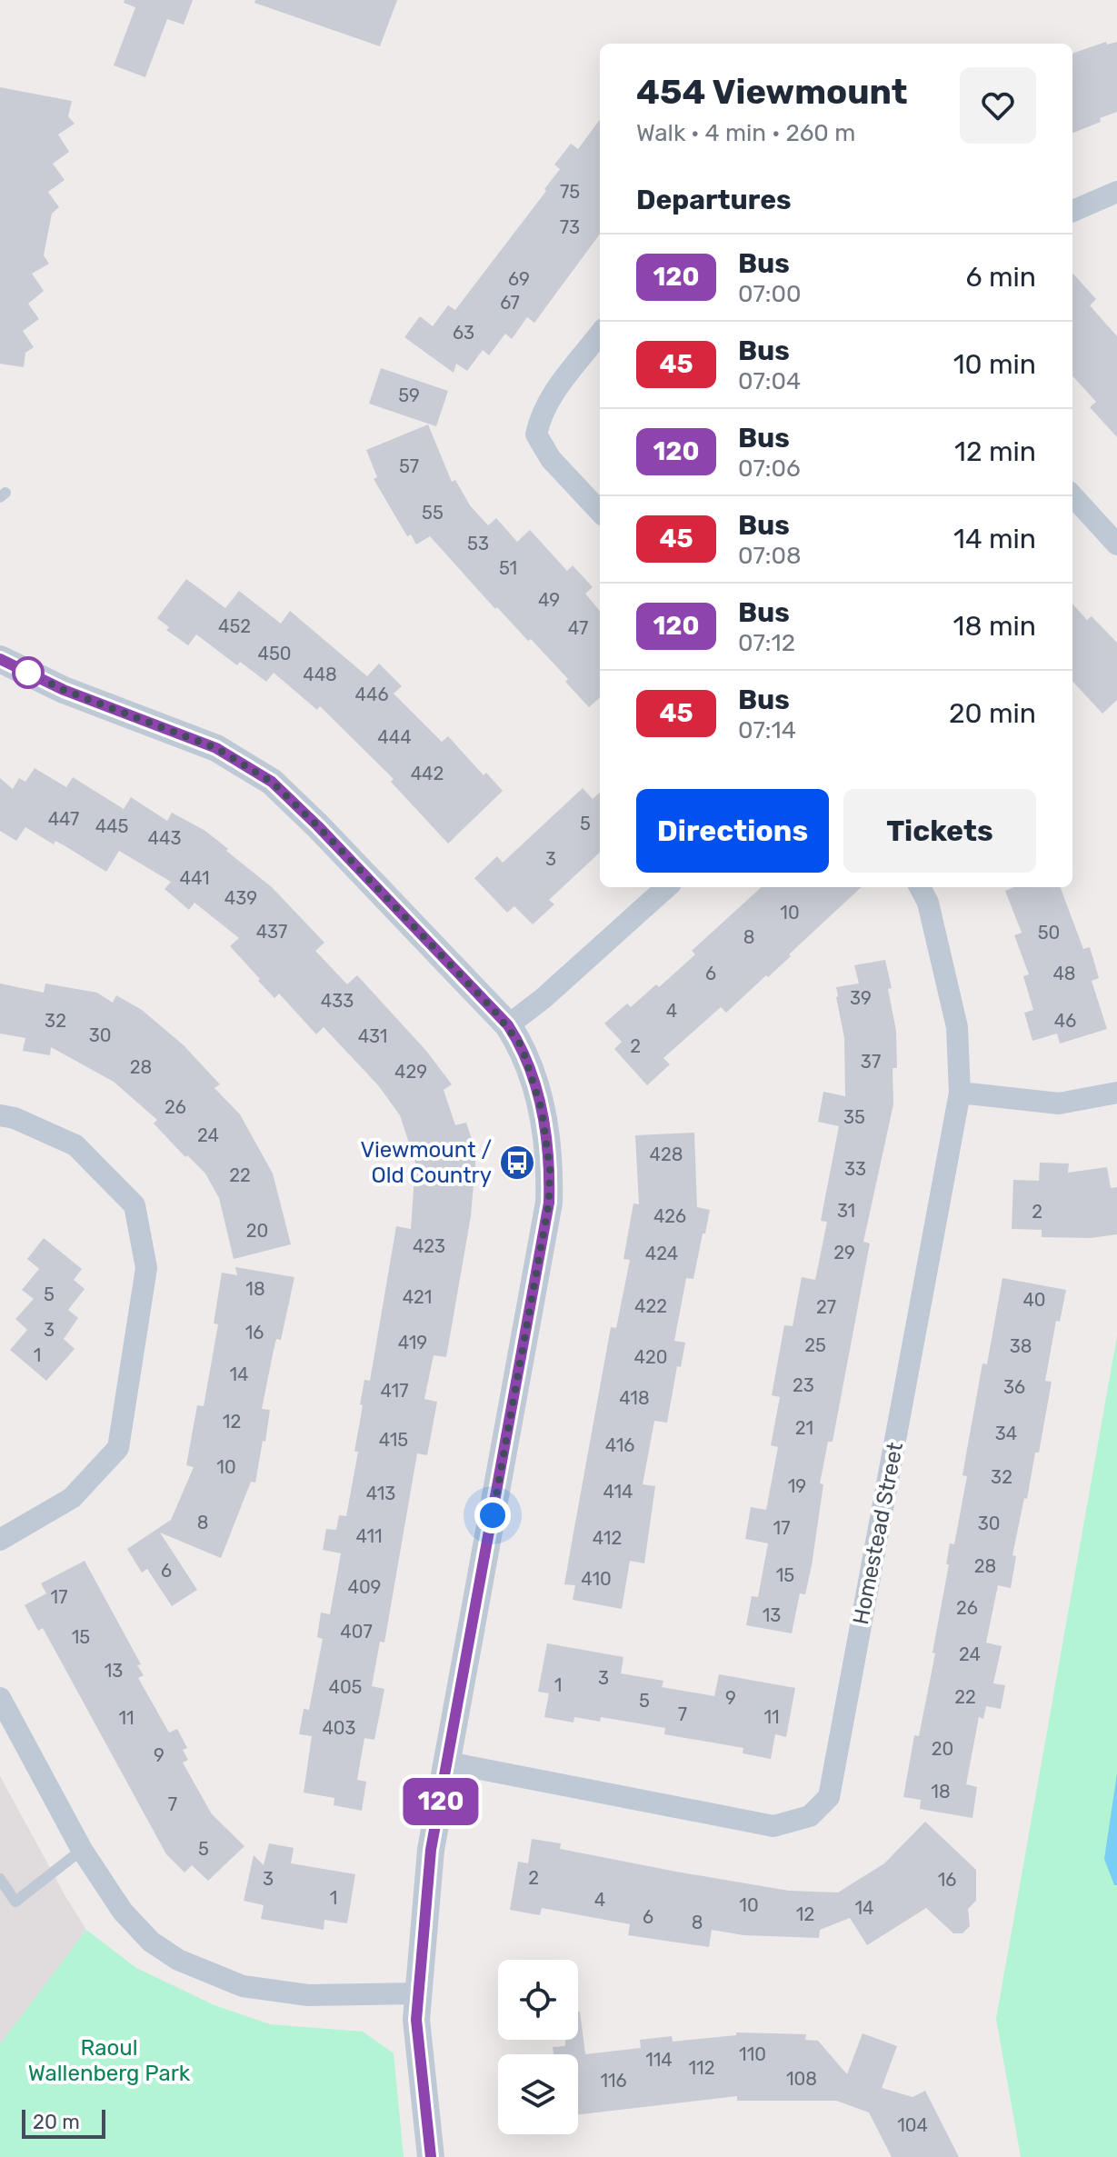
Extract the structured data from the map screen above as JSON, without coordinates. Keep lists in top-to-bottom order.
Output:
{
  "streets": {
    "street": ["Homestead Street"]
  },
  "parks": ["Raoul Wallenberg Park"],
  "places": {
    "bus stop": ["Viewmount / Old Country"]
  },
  "lines": ["bus line 120"],
  "house_numbers": [
    "75",
    "73",
    "69",
    "67",
    "63",
    "59",
    "57",
    "55",
    "53",
    "51",
    "49",
    "452",
    "47",
    "450",
    "448",
    "446",
    "444",
    "442",
    "447",
    "5",
    "445",
    "443",
    "3",
    "441",
    "439",
    "10",
    "437",
    "50",
    "8",
    "6",
    "48",
    "39",
    "433",
    "4",
    "32",
    "46",
    "30",
    "431",
    "2",
    "37",
    "28",
    "429",
    "26",
    "35",
    "24",
    "428",
    "33",
    "22",
    "31",
    "2",
    "426",
    "20",
    "423",
    "29",
    "424",
    "18",
    "5",
    "421",
    "40",
    "422",
    "27",
    "3",
    "16",
    "419",
    "25",
    "38",
    "1",
    "420",
    "14",
    "23",
    "36",
    "417",
    "418",
    "12",
    "21",
    "34",
    "415",
    "416",
    "10",
    "32",
    "19",
    "414",
    "413",
    "8",
    "30",
    "17",
    "411",
    "412",
    "28",
    "6",
    "15",
    "410",
    "409",
    "17",
    "26",
    "13",
    "407",
    "15",
    "24",
    "13",
    "3",
    "1",
    "405",
    "22",
    "9",
    "5",
    "7",
    "11",
    "11",
    "403",
    "20",
    "9",
    "18",
    "7",
    "5",
    "2",
    "3",
    "16",
    "1",
    "4",
    "10",
    "14",
    "12",
    "6",
    "8",
    "110",
    "114",
    "112",
    "108",
    "116",
    "104"
  ],
  "scale_bar": "20 m",
  "page": {
    "on_map": "120",
    "heading": [
      ["454 Viewmount", "Walk · 4 min · 260 m"],
      "Departures"
    ],
    "list": [
      {
        "mark": "120",
        "name": "Bus",
        "note": "07:00",
        "value": "6 min"
      },
      {
        "mark": "45",
        "name": "Bus",
        "note": "07:04",
        "value": "10 min"
      },
      {
        "mark": "120",
        "name": "Bus",
        "note": "07:06",
        "value": "12 min"
      },
      {
        "mark": "45",
        "name": "Bus",
        "note": "07:08",
        "value": "14 min"
      },
      {
        "mark": "120",
        "name": "Bus",
        "note": "07:12",
        "value": "18 min"
      },
      {
        "mark": "45",
        "name": "Bus",
        "note": "07:14",
        "value": "20 min"
      }
    ],
    "buttons": ["Directions", "Tickets"],
    "scale": "20 m"
  }
}
